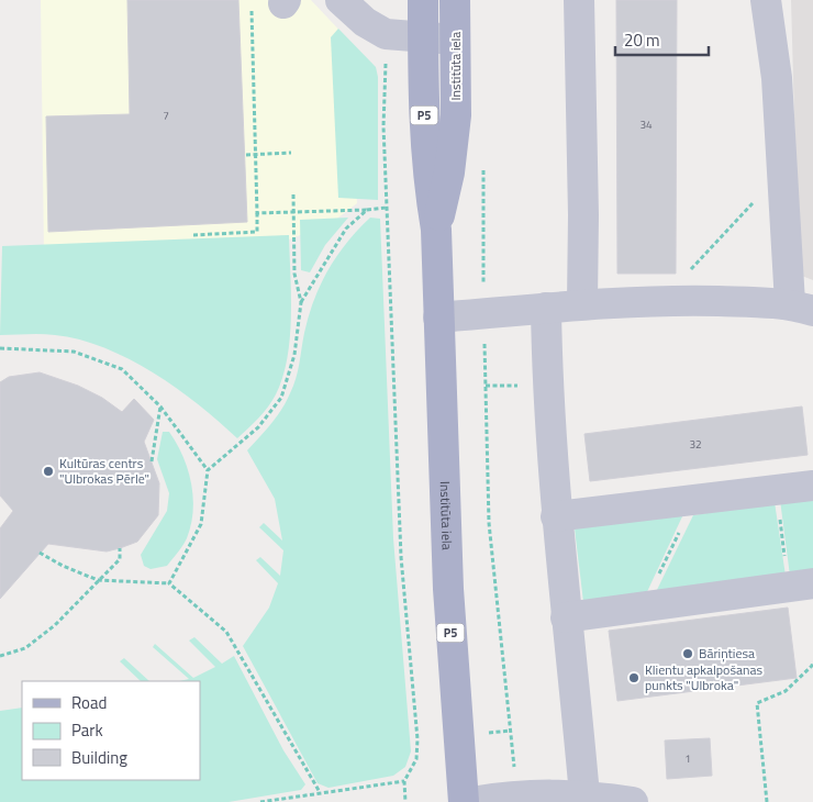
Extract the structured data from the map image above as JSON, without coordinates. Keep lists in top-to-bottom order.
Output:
{
  "streets": {
    "main road": ["Institūta iela", "P5"]
  },
  "places": ["Kultūras centrs \"Ulbrokas Pērle\"", "Bāriņtiesa", "Klientu apkalpošanas punkts \"Ulbroka\""],
  "house_numbers": [
    "7",
    "34",
    "32",
    "1"
  ],
  "legend": ["Road", "Park", "Building"],
  "scale_bar": "20 m"
}
